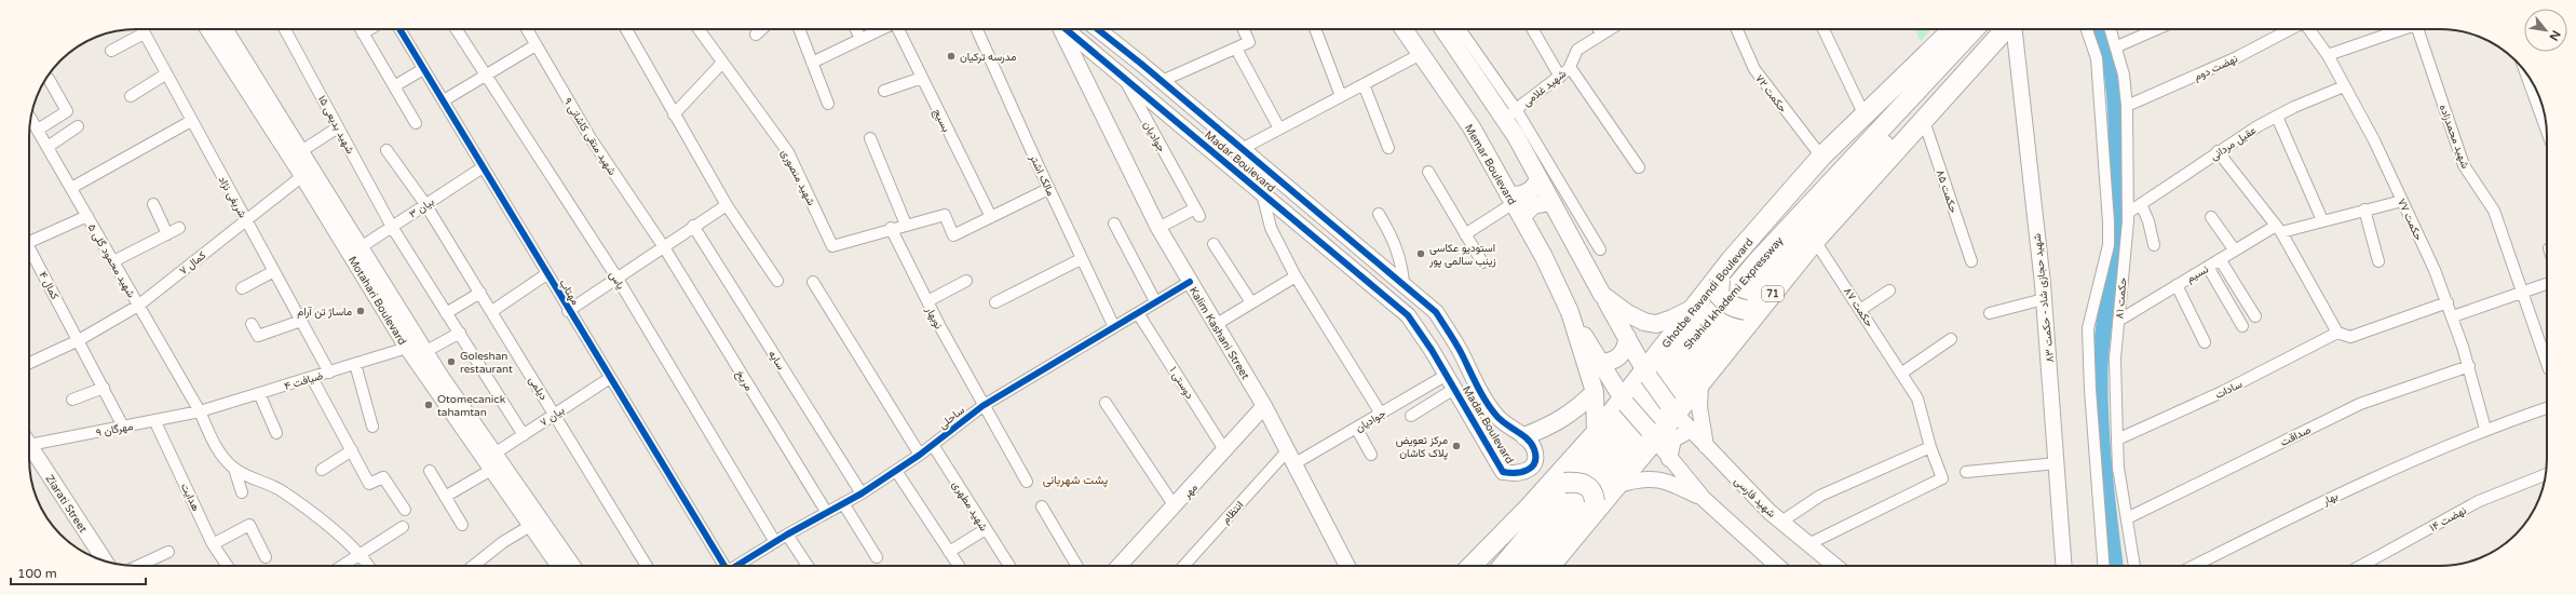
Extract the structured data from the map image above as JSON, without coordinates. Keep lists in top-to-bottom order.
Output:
{
  "streets": {
    "highway": ["Ghotbe Ravandi Boulevard", "Shahid khademi Expressway", "71"],
    "main road": ["Memar Boulevard"],
    "street": [
      "نهضت دوم",
      "شهید غلامی",
      "حکمت ۷۲",
      "بسیج",
      "شهید بدیعی ۱۵",
      "شهید متقی کاشانی ۹",
      "جوادیان",
      "شهید محمدزاده",
      "عقیل مردانی",
      "Madar Boulevard",
      "مالک اشتر",
      "شهید منصوری",
      "حکمت ۸۵",
      "شریفی نژاد",
      "بیان ۳",
      "حکمت ۷۷",
      "شهید محمود گلی ۵",
      "کمال ۷",
      "نسیم",
      "یاس",
      "کمال ۴",
      "مهتاب",
      "شهید حجازی شاد - حکمت ۸۳",
      "حکمت ۸۱",
      "Motahari Boulevard",
      "حکمت ۸۷",
      "نوبهار",
      "Kalim Kashani Street",
      "سایه",
      "ضیافت ۴",
      "مریخ",
      "دوستی ۱",
      "دیلمی",
      "سادات",
      "بیان ۷",
      "ساحلی",
      "مهرگان ۹",
      "صداقت",
      "مهر",
      "هدایت",
      "شهید فارسی",
      "بهار",
      "Ziarati Street",
      "شهید مطهری",
      "انتظام",
      "نهضت ۱۴"
    ]
  },
  "crossings": [
    ["نهضت دوم", "حکمت ۸۱"],
    ["حکمت ۷۲", "Ghotbe Ravandi Boulevard"],
    ["شهید بدیعی ۱۵", "بیان ۳"],
    ["شهید بدیعی ۱۵", "بیان ۷"],
    ["شهید متقی کاشانی ۹", "مریخ"],
    ["جوادیان", "Madar Boulevard"],
    ["جوادیان", "Kalim Kashani Street"],
    ["جوادیان", "انتظام"],
    ["عقیل مردانی", "حکمت ۷۷"],
    ["عقیل مردانی", "حکمت ۸۱"],
    ["Memar Boulevard", "Ghotbe Ravandi Boulevard"],
    ["Memar Boulevard", "71"],
    ["مالک اشتر", "ساحلی"],
    ["شهید منصوری", "نوبهار"],
    ["حکمت ۸۵", "71"],
    ["شریفی نژاد", "کمال ۷"],
    ["شریفی نژاد", "ضیافت ۴"],
    ["بیان ۳", "مهتاب"],
    ["بیان ۳", "Motahari Boulevard"],
    ["بیان ۳", "دیلمی"],
    ["حکمت ۷۷", "نسیم"],
    ["حکمت ۷۷", "صداقت"],
    ["حکمت ۷۷", "بهار"],
    ["شهید محمود گلی ۵", "کمال ۷"],
    ["شهید محمود گلی ۵", "کمال ۴"],
    ["شهید محمود گلی ۵", "ضیافت ۴"],
    ["شهید محمود گلی ۵", "مهرگان ۹"],
    ["کمال ۷", "کمال ۴"],
    ["کمال ۷", "Motahari Boulevard"],
    ["نسیم", "حکمت ۸۱"],
    ["یاس", "ساحلی"],
    ["کمال ۴", "مهرگان ۹"],
    ["مهتاب", "بیان ۷"],
    ["71", "حکمت ۸۷"],
    ["71", "شهید فارسی"],
    ["حکمت ۸۱", "سادات"],
    ["حکمت ۸۱", "صداقت"],
    ["Motahari Boulevard", "ضیافت ۴"],
    ["Motahari Boulevard", "بیان ۷"],
    ["حکمت ۸۷", "شهید فارسی"],
    ["نوبهار", "ساحلی"],
    ["Kalim Kashani Street", "ساحلی"],
    ["Kalim Kashani Street", "مهر"],
    ["Kalim Kashani Street", "انتظام"],
    ["سایه", "ساحلی"],
    ["ضیافت ۴", "مهرگان ۹"],
    ["مریخ", "ساحلی"],
    ["دوستی ۱", "ساحلی"],
    ["دوستی ۱", "مهر"],
    ["دیلمی", "بیان ۷"],
    ["ساحلی", "شهید مطهری"],
    ["مهرگان ۹", "هدایت"]
  ],
  "districts": ["پشت شهربانی"],
  "places": [
    "مدرسه ترکیان",
    "استودیو عکاسی زینب سالمی پور",
    "ماساژ تن آرام",
    "Goleshan restaurant",
    "Otomecanick tahamtan",
    "مرکز تعویض پلاک کاشان"
  ],
  "scale_bar": "100 m",
  "north": "bottom right"
}
